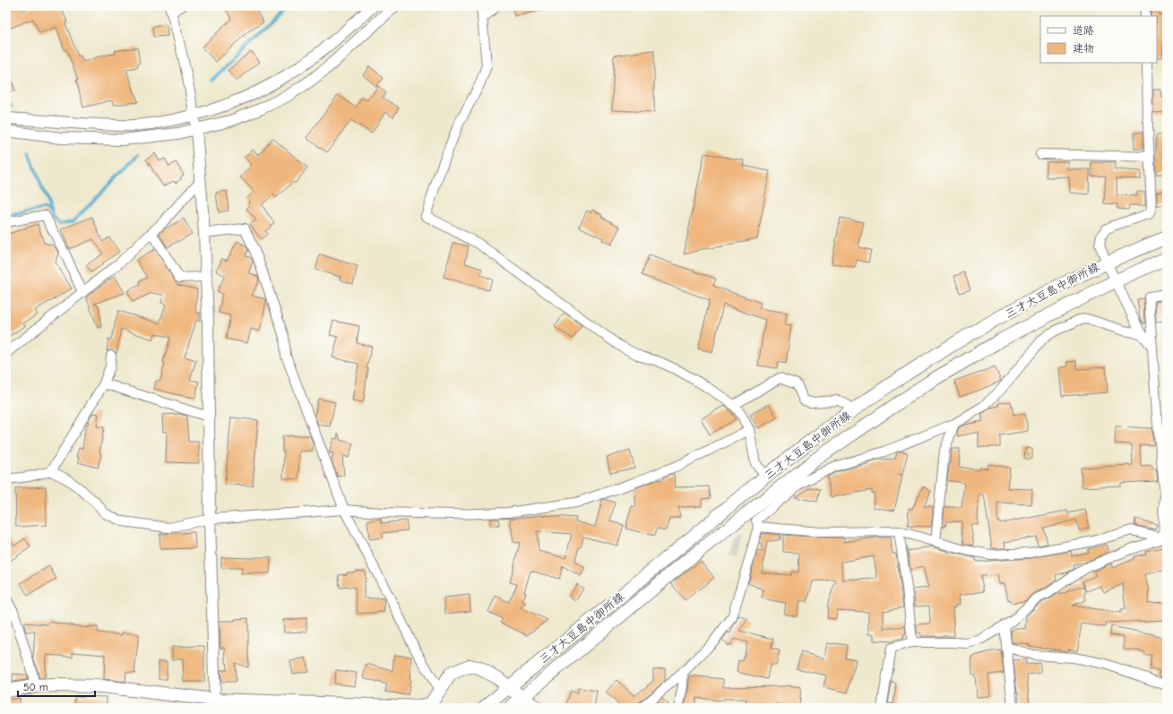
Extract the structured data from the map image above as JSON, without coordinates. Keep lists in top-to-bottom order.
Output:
{
  "streets": {
    "main road": ["三才大豆島中御所線"]
  },
  "legend": ["道路", "建物"],
  "scale_bar": "50 m"
}
